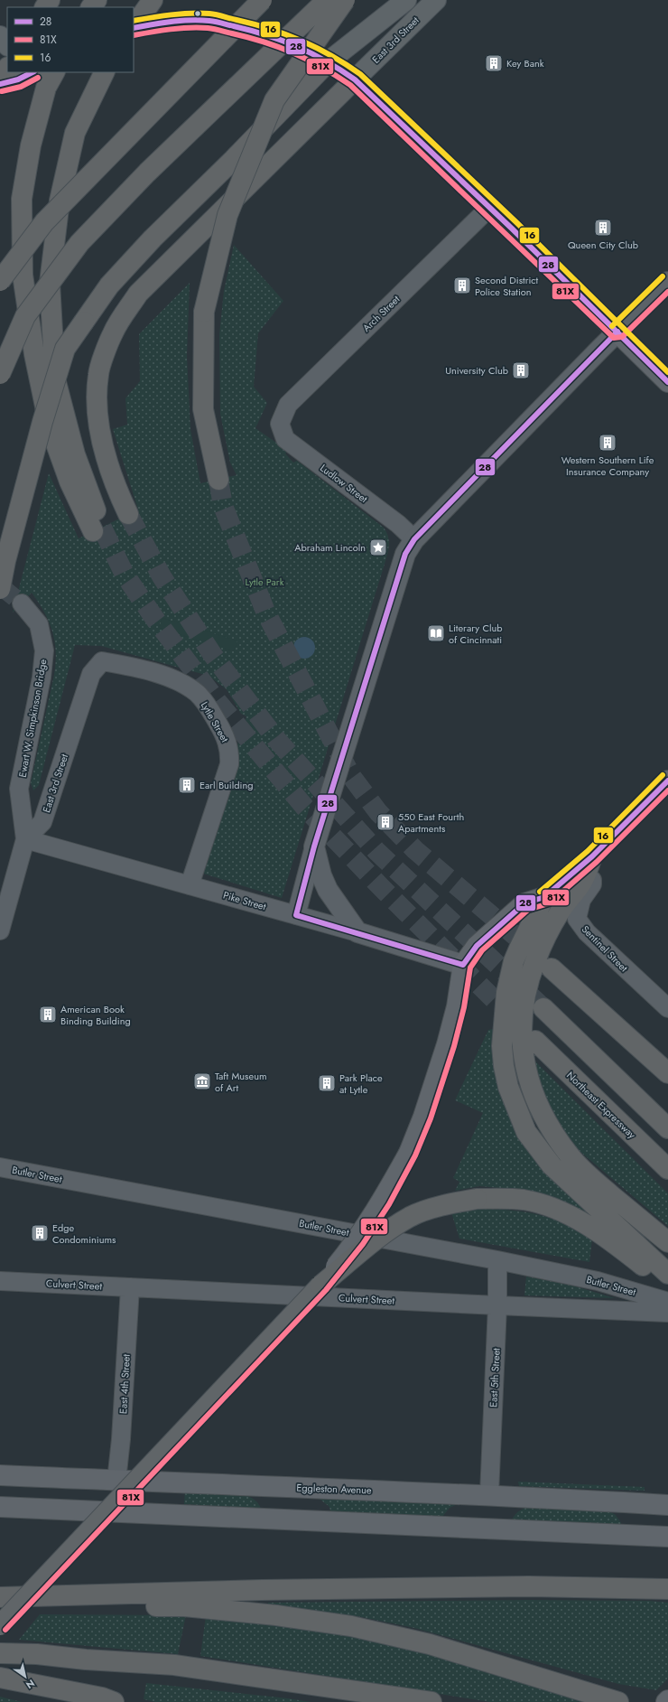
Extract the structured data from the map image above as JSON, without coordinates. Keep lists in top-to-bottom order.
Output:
{
  "streets": {
    "highway": ["Northeast Expressway"],
    "main road": ["East 3rd Street", "Eggleston Avenue"],
    "street": [
      "Arch Street",
      "Ludlow Street",
      "Ewart W. Simpkinson Bridge",
      "Lytle Street",
      "Pike Street",
      "Sentinel Street",
      "Butler Street",
      "Culvert Street",
      "East 5th Street",
      "East 4th Street"
    ]
  },
  "crossings": [
    ["East 3rd Street", "Ewart W. Simpkinson Bridge"],
    ["East 3rd Street", "Lytle Street"],
    ["East 3rd Street", "Pike Street"],
    ["Arch Street", "Ludlow Street"],
    ["Ewart W. Simpkinson Bridge", "Pike Street"],
    ["Lytle Street", "Pike Street"],
    ["Butler Street", "East 5th Street"],
    ["Culvert Street", "East 5th Street"],
    ["Culvert Street", "East 4th Street"],
    ["East 5th Street", "Eggleston Avenue"],
    ["East 4th Street", "Eggleston Avenue"]
  ],
  "parks": ["Lytle Park"],
  "places": {
    "building": [
      "Key Bank",
      "Queen City Club",
      "Second District Police Station",
      "University Club",
      "Western Southern Life Insurance Company",
      "Earl Building",
      "550 East Fourth Apartments",
      "American Book Binding Building",
      "Park Place at Lytle",
      "Edge Condominiums"
    ],
    "place": ["Abraham Lincoln"],
    "library": ["Literary Club of Cincinnati"],
    "museum": ["Taft Museum of Art"]
  },
  "lines": ["transit line 16", "transit line 28", "transit line 81X"],
  "legend": ["28", "81X", "16"],
  "north": "bottom right"
}
